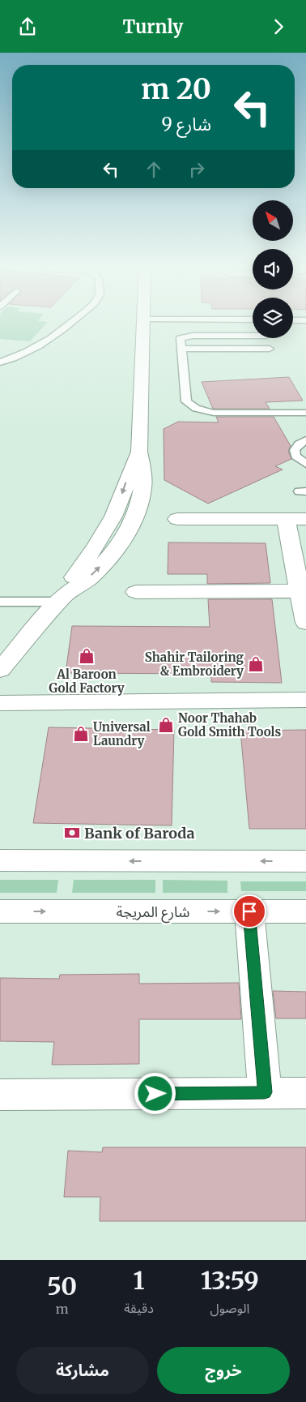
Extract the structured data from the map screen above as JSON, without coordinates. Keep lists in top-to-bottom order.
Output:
{
  "streets": {
    "street": ["شارع المريجة"]
  },
  "places": {
    "shop": [
      "Al Baroon Gold Factory",
      "Shahir Tailoring & Embroidery",
      "Noor Thahab Gold Smith Tools",
      "Universal Laundry"
    ],
    "bank": ["Bank of Baroda"]
  },
  "north": "top left",
  "page": {
    "header": "Turnly",
    "turn": ["20 m", "شارع 9"],
    "eta": [
      "13:59",
      "الوصول",
      "1",
      "دقيقة",
      "50",
      "m"
    ],
    "buttons": ["خروج", "مشاركة"]
  }
}
